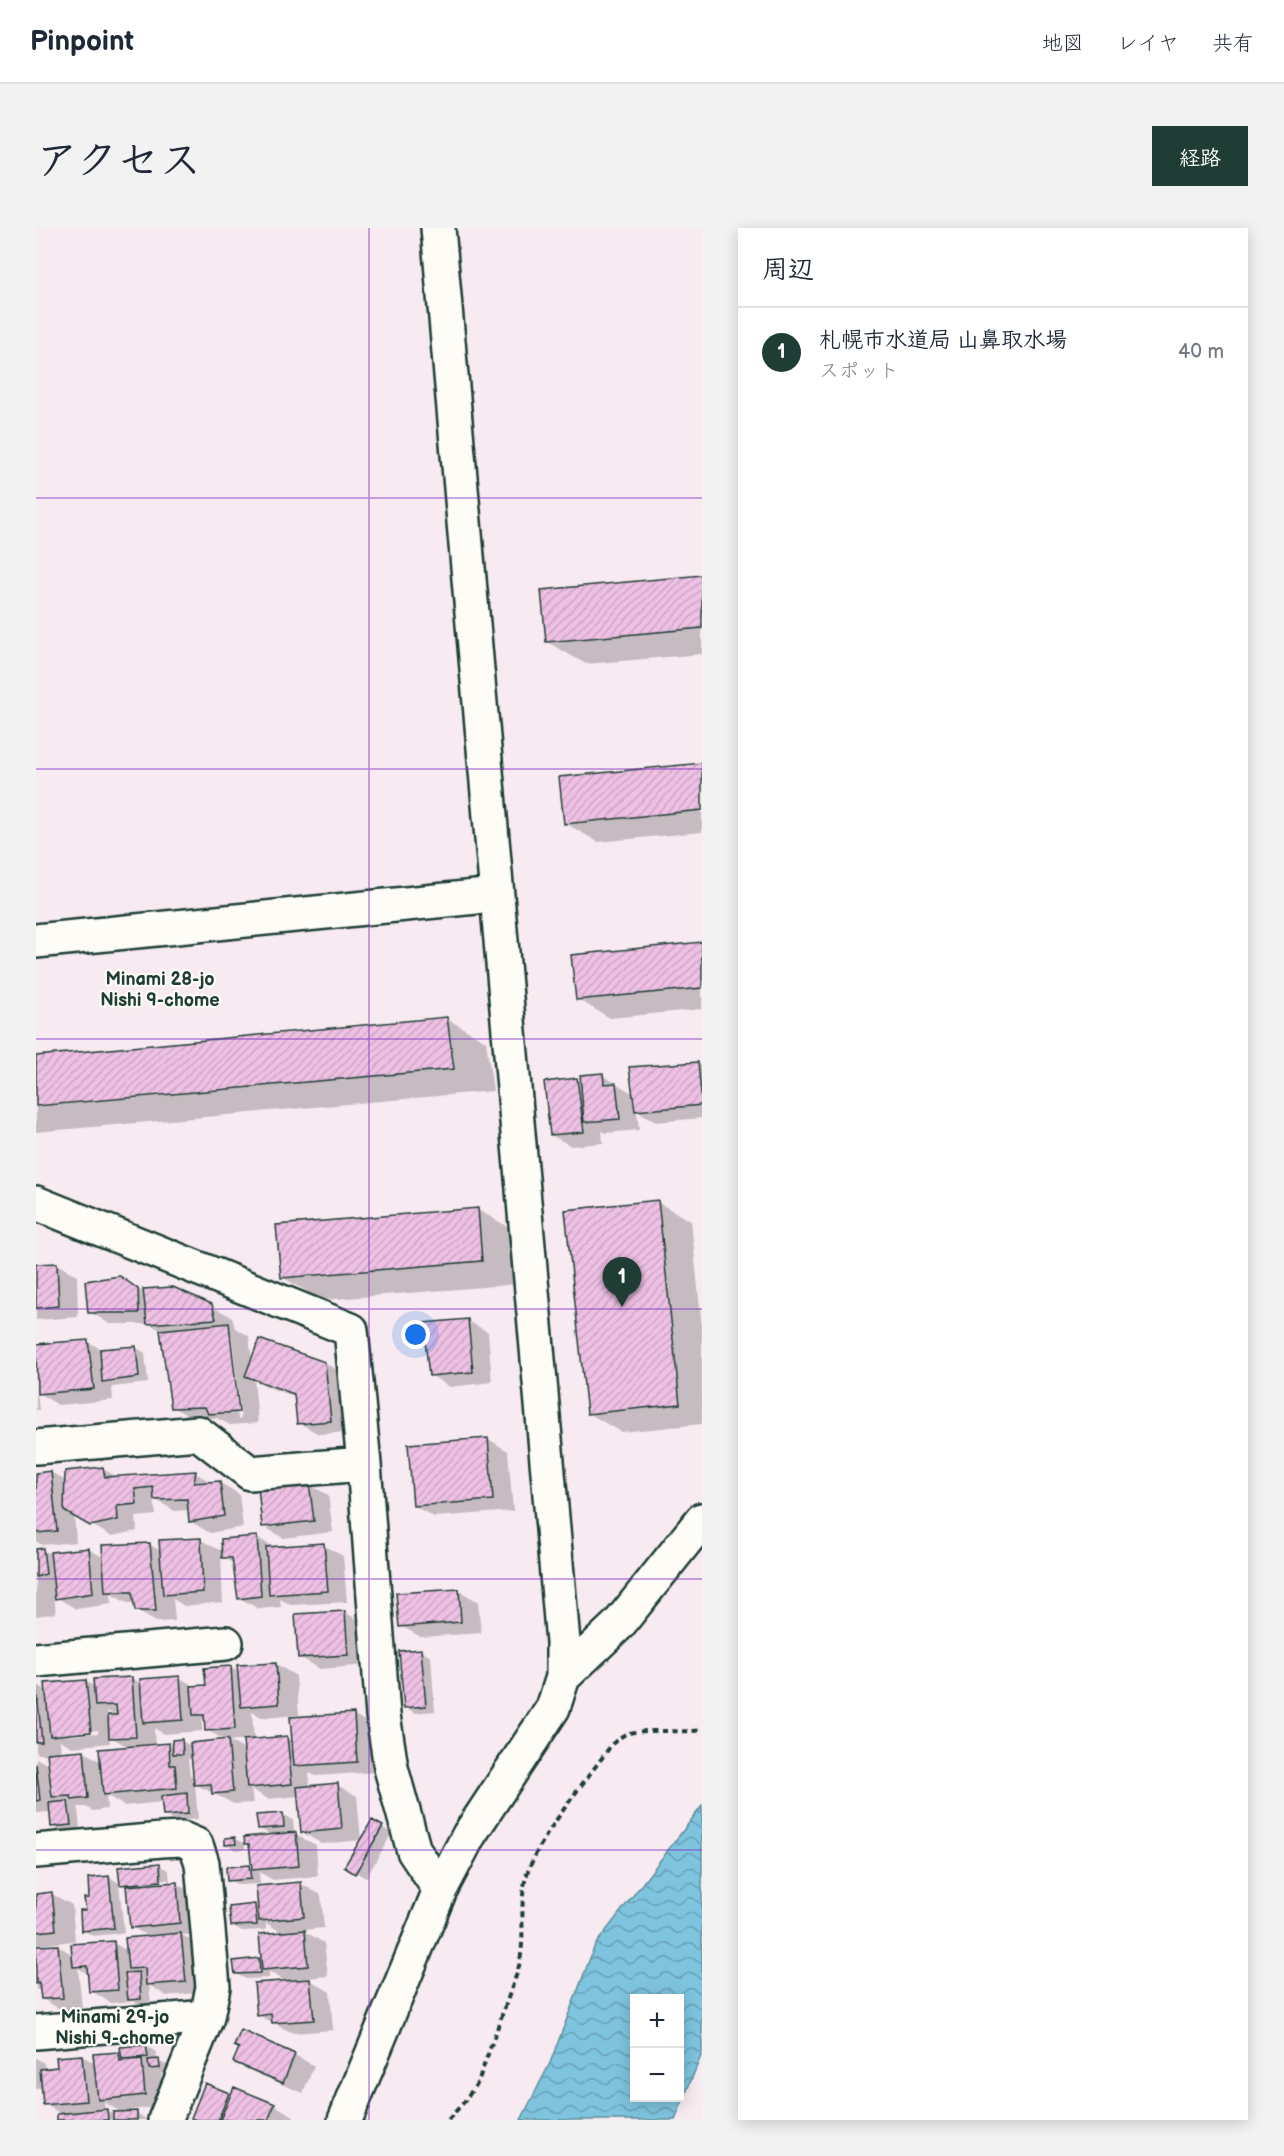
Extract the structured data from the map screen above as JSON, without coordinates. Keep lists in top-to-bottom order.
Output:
{
  "districts": ["Minami 28-jo Nishi 9-chome", "Minami 29-jo Nishi 9-chome"],
  "page": {
    "header": "Pinpoint",
    "nav": ["地図", "レイヤ", "共有"],
    "title": "アクセス",
    "buttons": "経路",
    "heading": "周辺",
    "list": [
      {
        "mark": "1",
        "name": "札幌市水道局 山鼻取水場",
        "note": "スポット",
        "value": "40 m"
      }
    ],
    "pins": "1",
    "map_buttons": ["+", "−"]
  }
}
